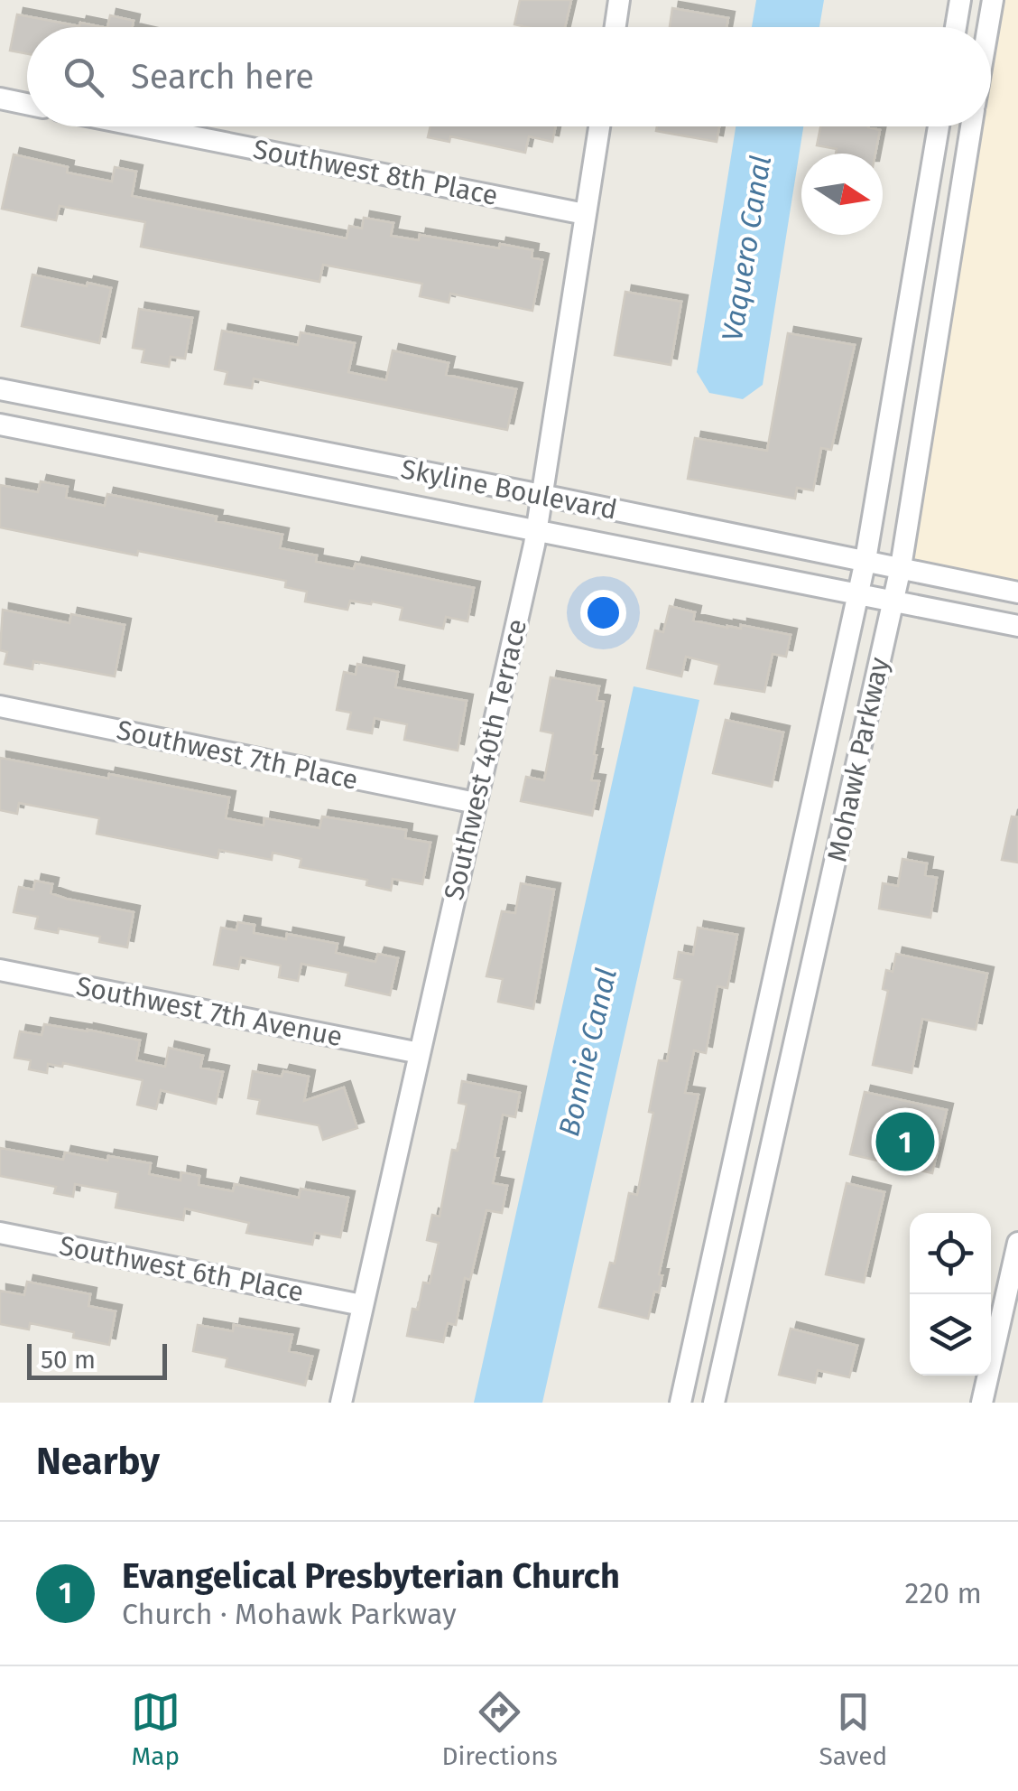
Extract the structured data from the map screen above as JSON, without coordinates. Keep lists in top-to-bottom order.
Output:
{
  "streets": {
    "street": [
      "Southwest 8th Place",
      "Skyline Boulevard",
      "Southwest 7th Place",
      "Southwest 40th Terrace",
      "Mohawk Parkway",
      "Southwest 7th Avenue",
      "Southwest 6th Place"
    ]
  },
  "crossings": [
    ["Southwest 8th Place", "Southwest 40th Terrace"],
    ["Skyline Boulevard", "Southwest 40th Terrace"],
    ["Skyline Boulevard", "Mohawk Parkway"],
    ["Southwest 7th Place", "Southwest 40th Terrace"],
    ["Southwest 40th Terrace", "Southwest 7th Avenue"],
    ["Southwest 40th Terrace", "Southwest 6th Place"]
  ],
  "water": ["Vaquero Canal", "Bonnie Canal"],
  "scale_bar": "50 m",
  "north": "right",
  "page": {
    "search": "Search here",
    "pins": "1",
    "scale": "50 m",
    "heading": "Nearby",
    "list": [
      {
        "mark": "1",
        "name": "Evangelical Presbyterian Church",
        "note": "Church · Mohawk Parkway",
        "value": "220 m"
      }
    ],
    "nav": ["Map", "Directions", "Saved"]
  }
}
